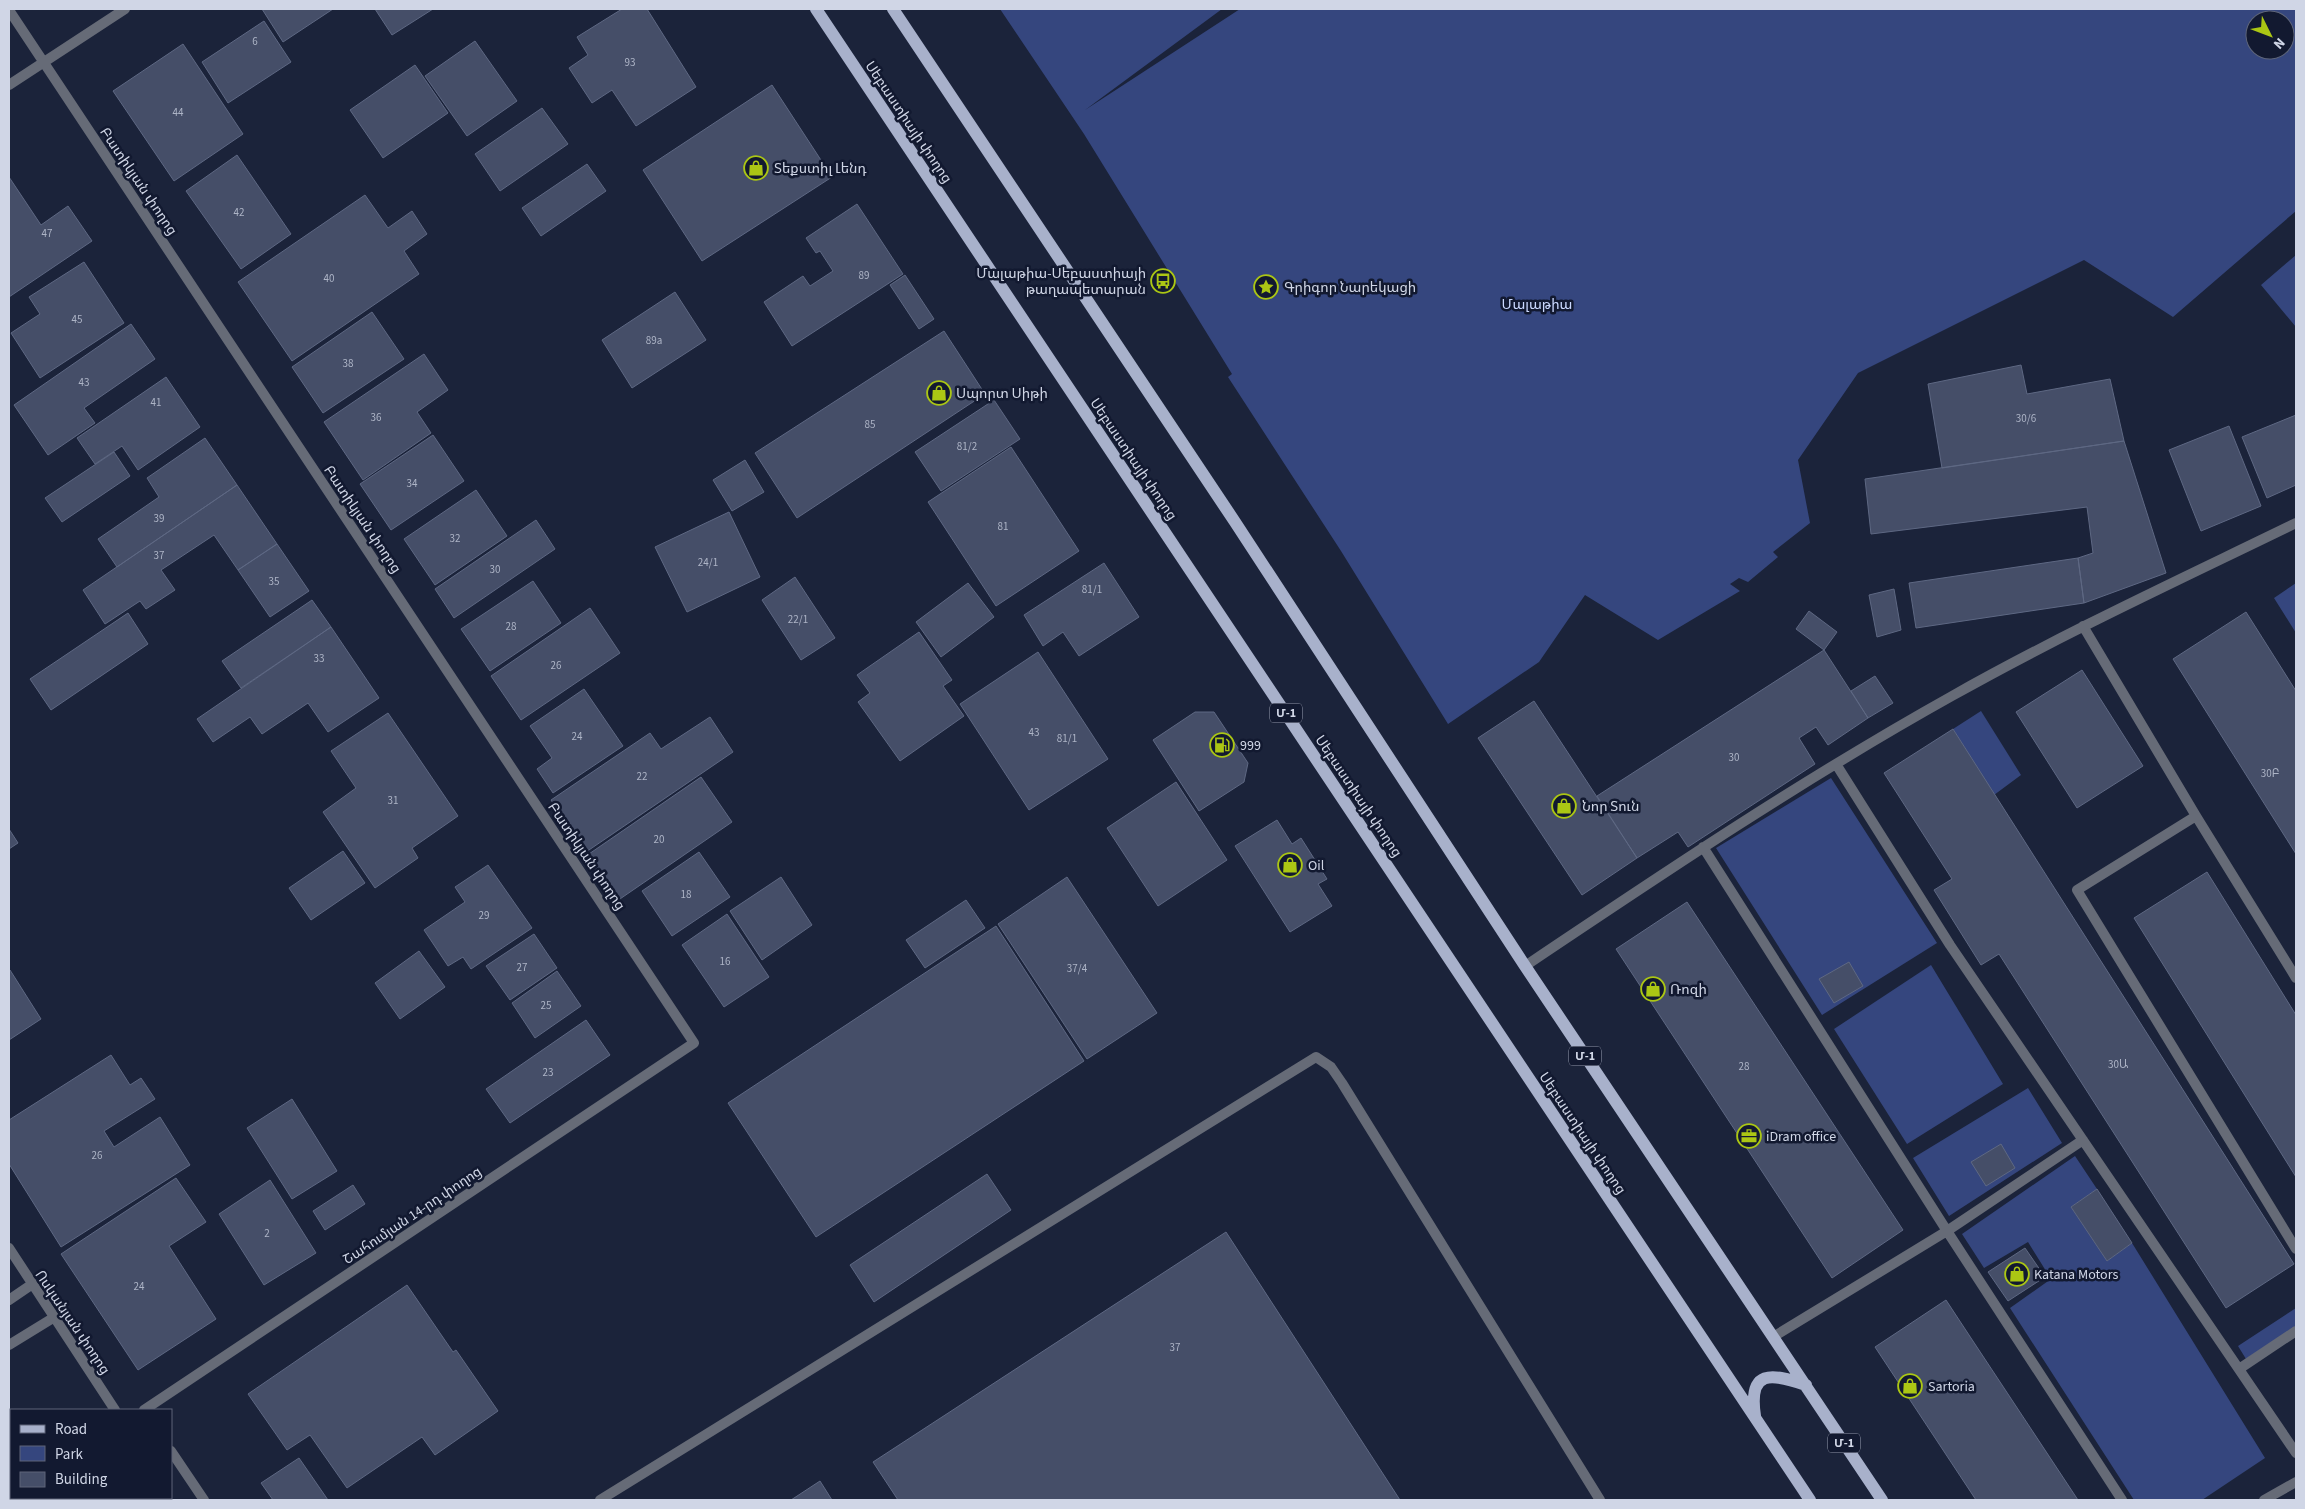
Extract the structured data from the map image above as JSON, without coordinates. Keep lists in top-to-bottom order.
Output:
{
  "streets": {
    "main road": ["Սեբաստիայի փողոց", "Մ-1"],
    "street": ["Բատիկյան փողոց", "Շահումյան 14-րդ փողոց", "Ոսկանյան փողոց"]
  },
  "crossings": [
    ["Բատիկյան փողոց", "Շահումյան 14-րդ փողոց"]
  ],
  "parks": ["Մալաթիա"],
  "places": {
    "shop": [
      "Տեքստիլ Լենդ",
      "Սպորտ Սիթի",
      "Նոր Տուն",
      "Oil",
      "Ռոզի",
      "Katana Motors",
      "Sartoria"
    ],
    "bus stop": ["Մալաթիա-Սեբաստիայի թաղապետարան"],
    "place": ["Գրիգոր Նարեկացի"],
    "fuel station": ["999"],
    "office": ["iDram office"]
  },
  "house_numbers": [
    "6",
    "93",
    "44",
    "42",
    "47",
    "89",
    "40",
    "45",
    "89a",
    "38",
    "43",
    "41",
    "36",
    "30/6",
    "85",
    "81/2",
    "34",
    "39",
    "81",
    "32",
    "37",
    "24/1",
    "30",
    "35",
    "81/1",
    "22/1",
    "28",
    "33",
    "26",
    "43",
    "24",
    "81/1",
    "30",
    "30Բ",
    "22",
    "31",
    "20",
    "18",
    "29",
    "16",
    "27",
    "37/4",
    "25",
    "30Ա",
    "28",
    "23",
    "26",
    "2",
    "24",
    "37"
  ],
  "legend": ["Road", "Park", "Building"],
  "north": "bottom right"
}
